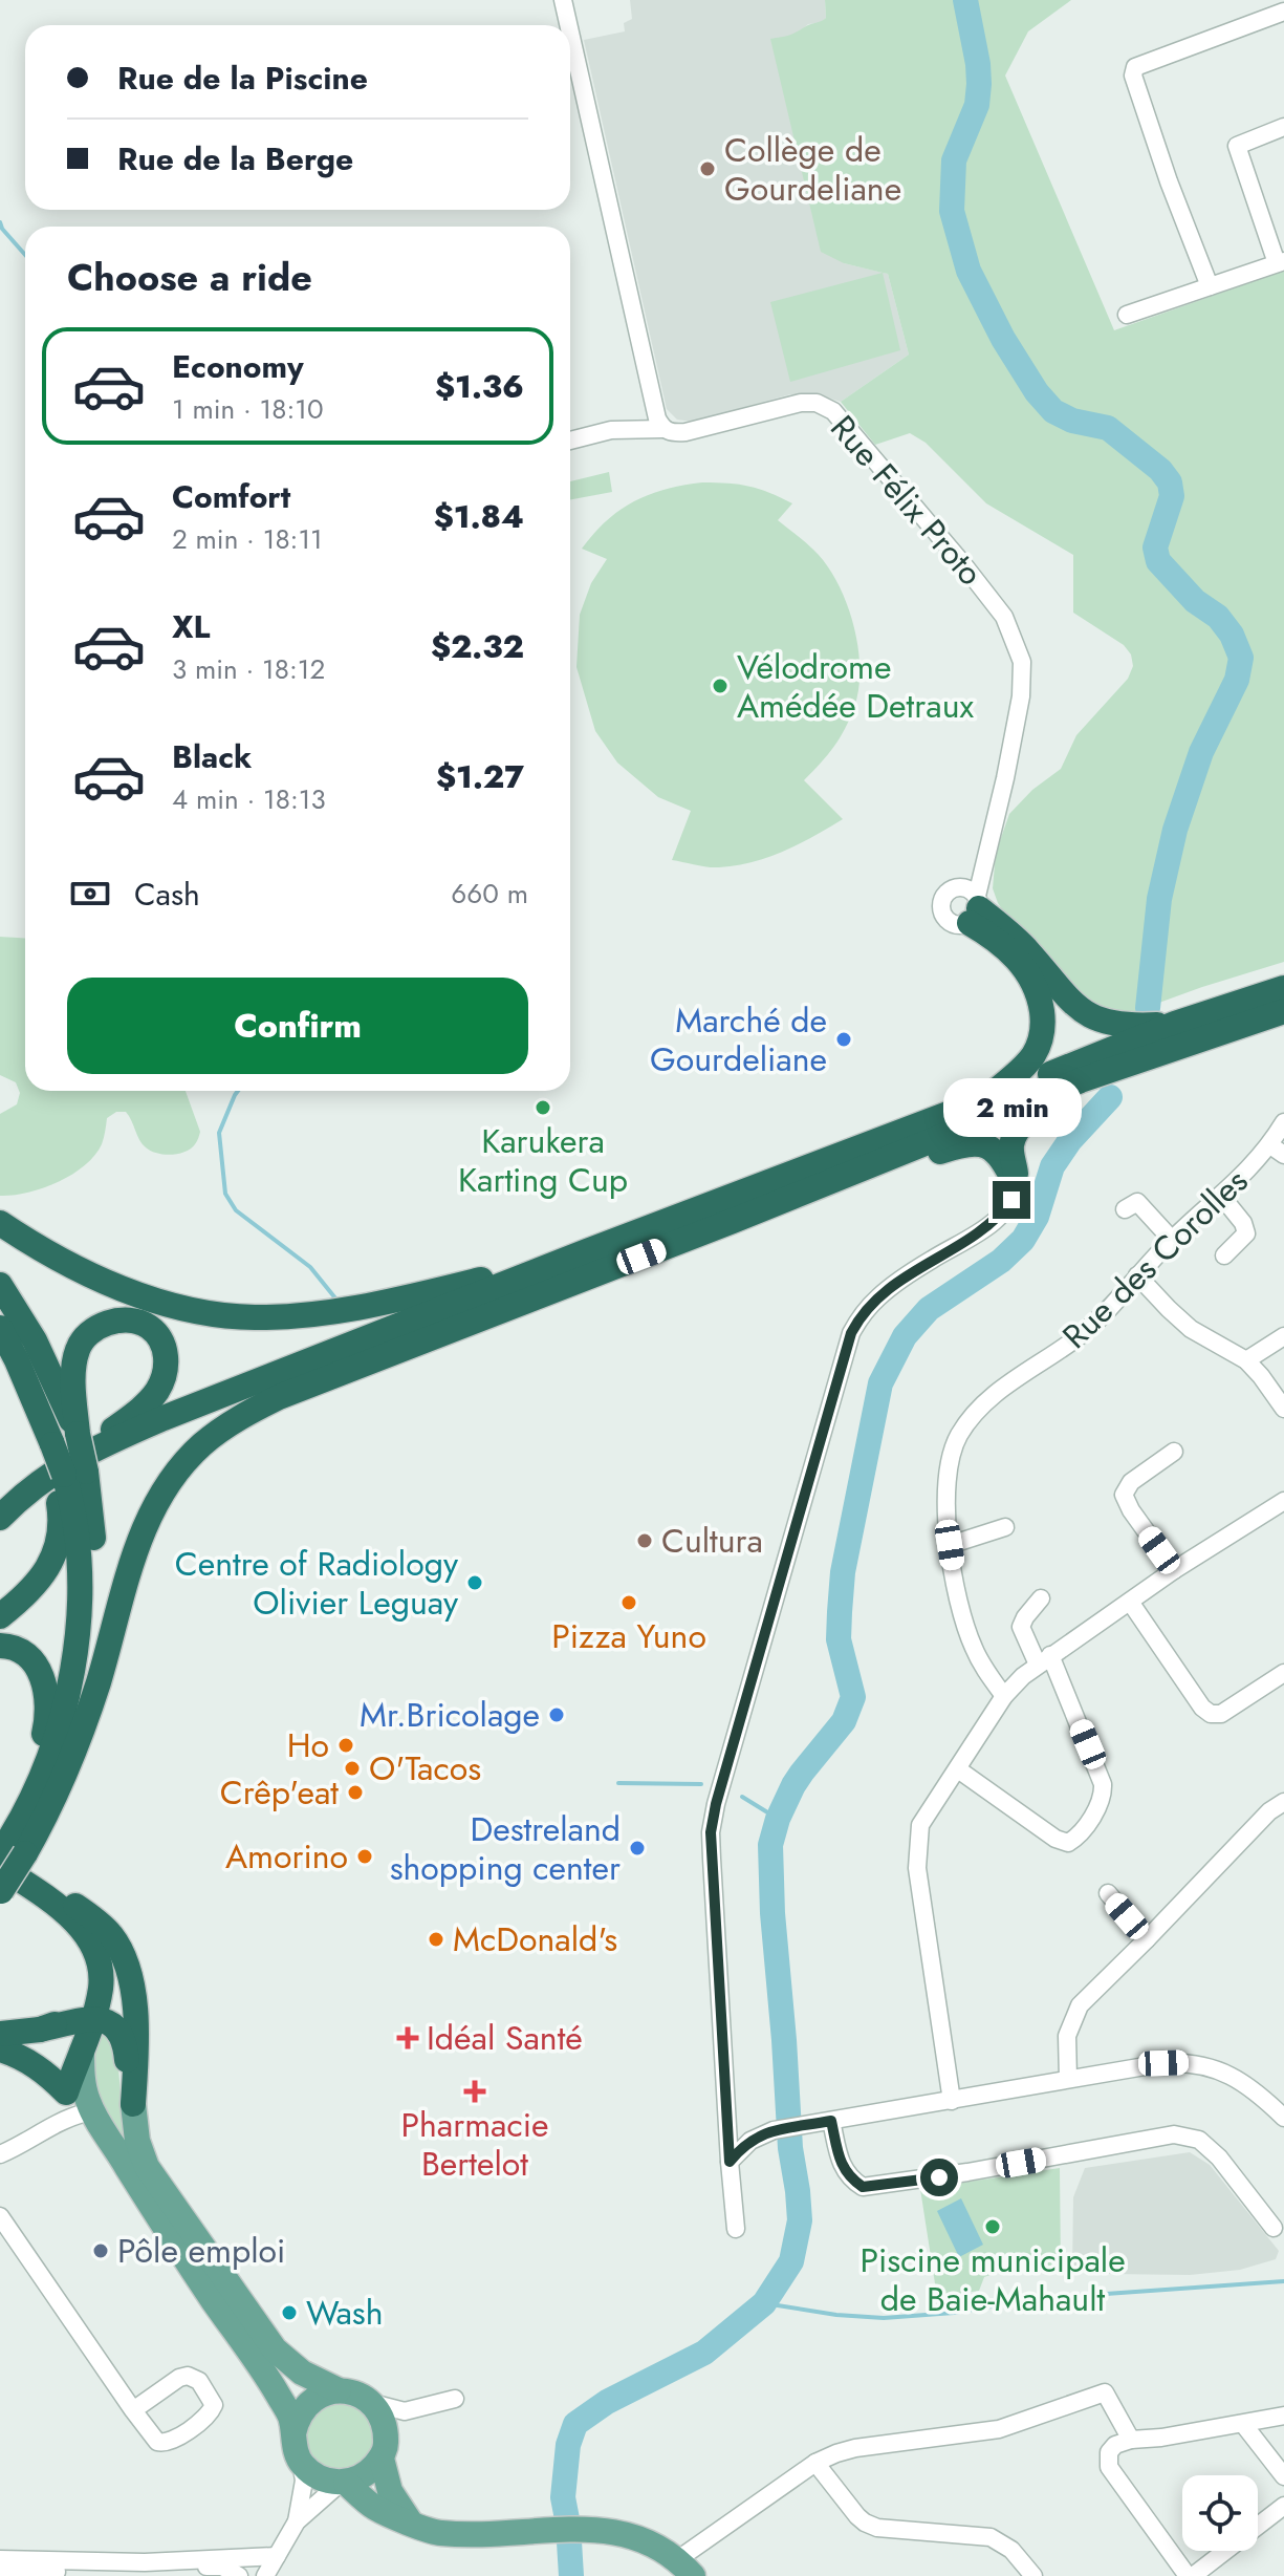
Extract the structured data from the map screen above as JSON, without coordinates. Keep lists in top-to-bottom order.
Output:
{
  "streets": {
    "street": ["Rue Félix Proto", "Rue des Corolles"]
  },
  "places": {
    "other": [
      "Collège de Gourdeliane",
      "Vélodrome Amédée Detraux",
      "Marché de Gourdeliane",
      "Karukera Karting Cup",
      "Cultura",
      "Centre of Radiology Olivier Leguay",
      "Pizza Yuno",
      "Mr.Bricolage",
      "Ho",
      "O'Tacos",
      "Crêp'eat",
      "Destreland shopping center",
      "Amorino",
      "McDonald's",
      "Piscine municipale de Baie-Mahault",
      "Pôle emploi",
      "Wash"
    ],
    "health": ["Idéal Santé", "Pharmacie Bertelot"]
  },
  "page": {
    "banner": ["Rue de la Piscine", "Rue de la Berge"],
    "heading": "Choose a ride",
    "list": [
      {
        "name": "Economy",
        "note": "1 min · 18:10",
        "value": "$1.36"
      },
      {
        "name": "Comfort",
        "note": "2 min · 18:11",
        "value": "$1.84"
      },
      {
        "name": "XL",
        "note": "3 min · 18:12",
        "value": "$2.32"
      },
      {
        "name": "Black",
        "note": "4 min · 18:13",
        "value": "$1.27"
      }
    ],
    "pay": ["Cash", "660 m"],
    "buttons": "Confirm",
    "bubble": "2 min"
  }
}
